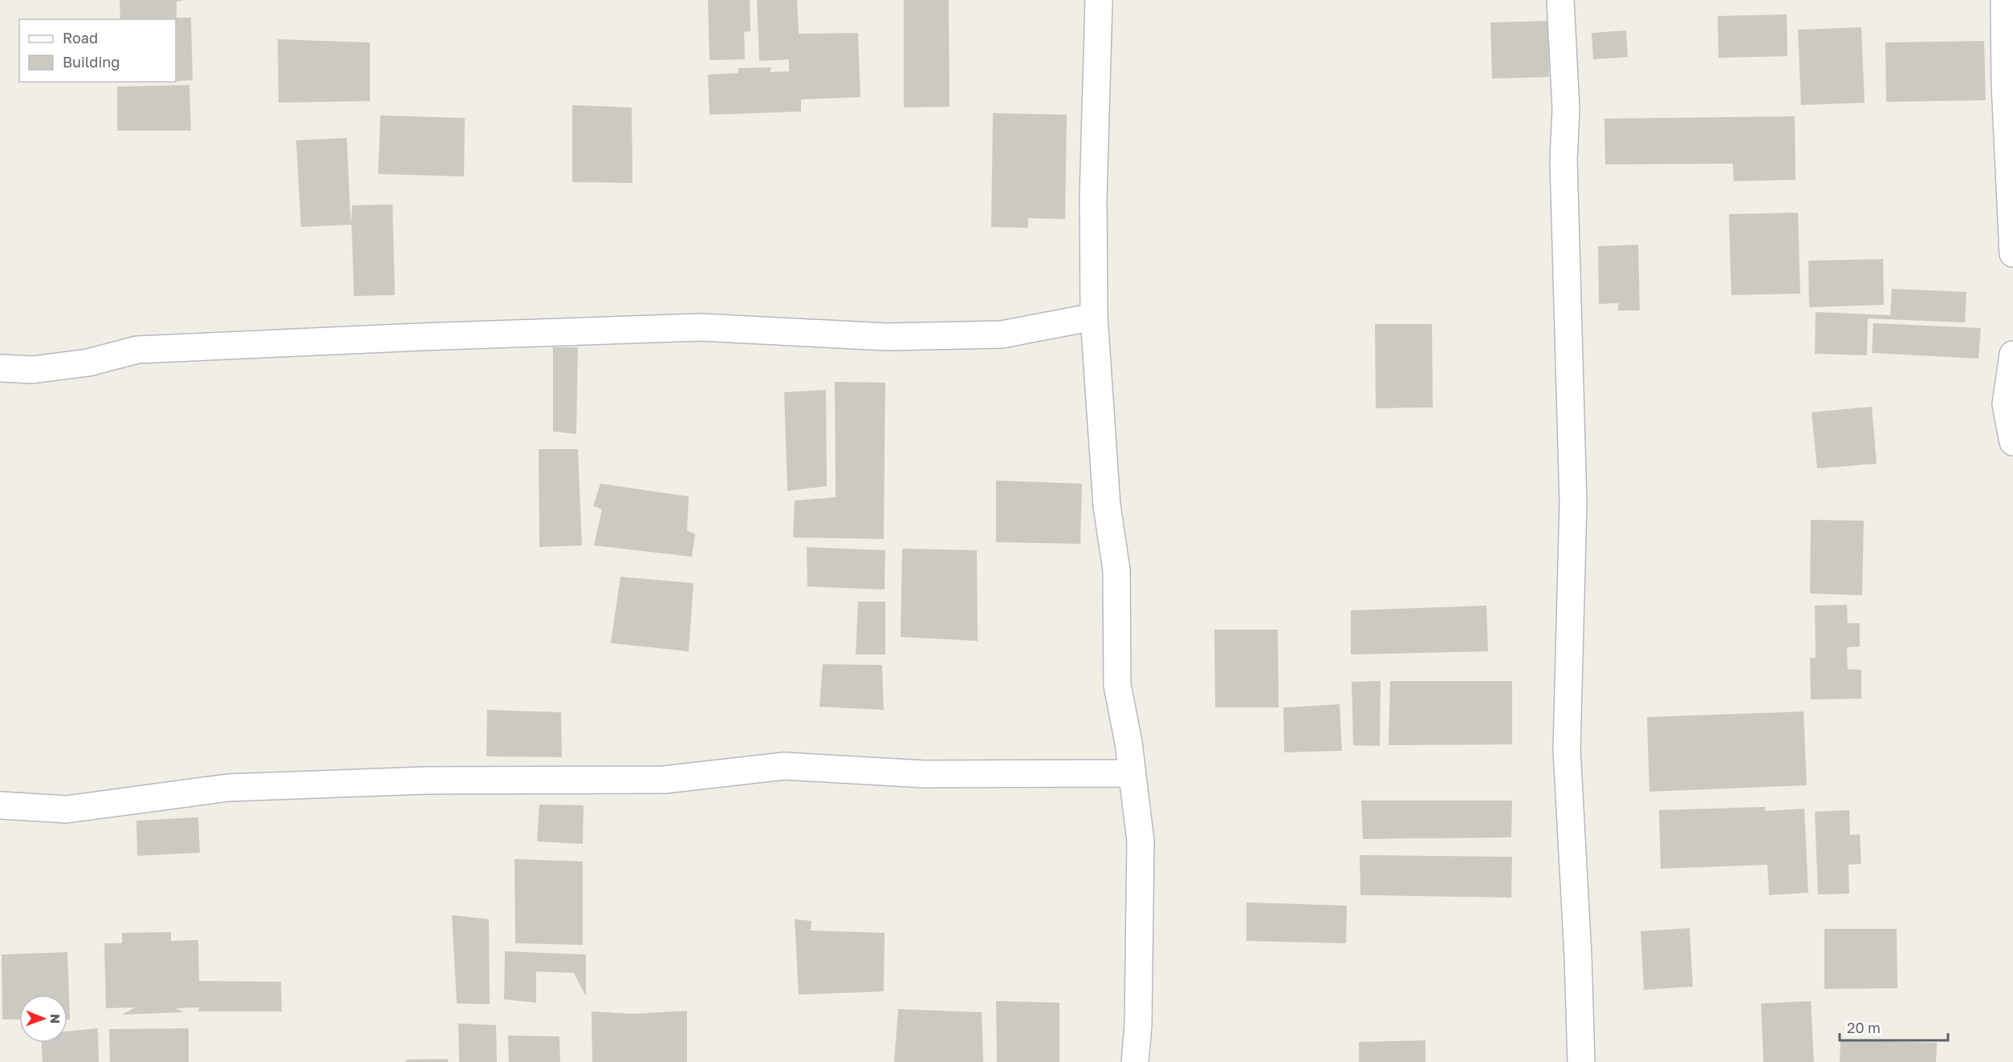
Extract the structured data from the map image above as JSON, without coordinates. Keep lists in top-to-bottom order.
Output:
{
  "legend": ["Road", "Building"],
  "scale_bar": "20 m",
  "north": "right"
}
